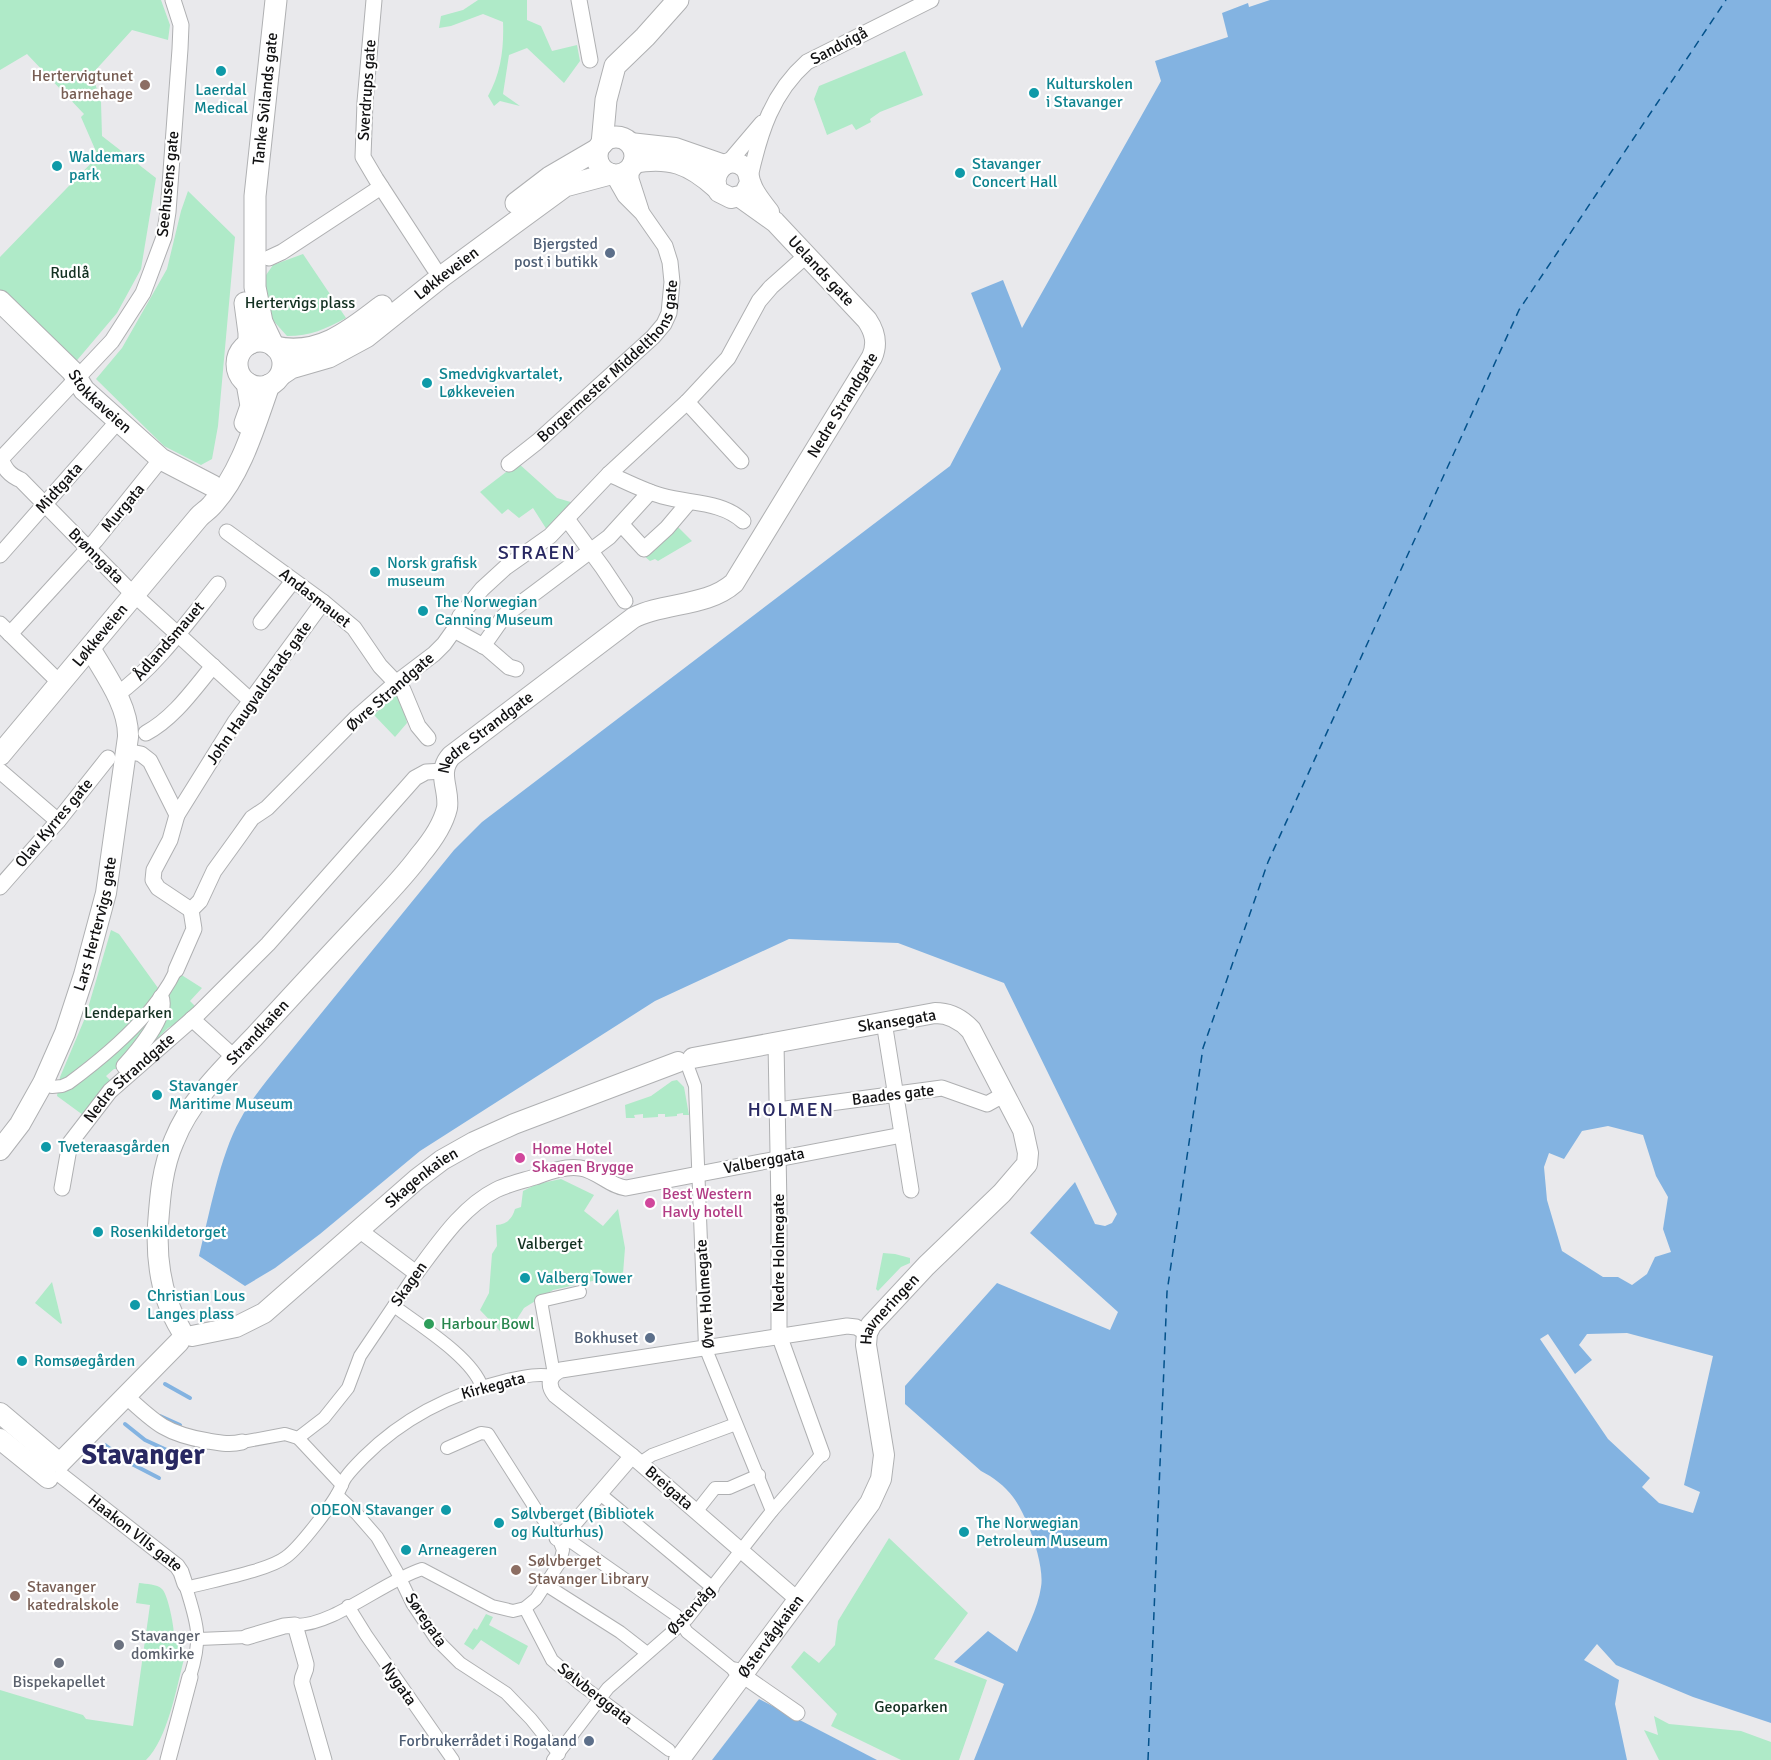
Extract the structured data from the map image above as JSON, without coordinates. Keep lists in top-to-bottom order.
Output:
{
  "streets": {
    "main road": [
      "Tanke Svilands gate",
      "Løkkeveien",
      "Borgermester Middelthons gate",
      "Stokkaveien"
    ],
    "street": [
      "Sandvigå",
      "Sverdrups gate",
      "Seehusens gate",
      "Uelands gate",
      "Nedre Strandgate",
      "Midtgata",
      "Murgata",
      "Brønngata",
      "Andasmauet",
      "Ådlandsmauet",
      "Øvre Strandgate",
      "John Haugvaldstads gate",
      "Olav Kyrres gate",
      "Lars Hertervigs gate",
      "Skansegata",
      "Strandkaien",
      "Baades gate",
      "Valberggata",
      "Skagenkaien",
      "Nedre Holmegate",
      "Skagen",
      "Øvre Holmegate",
      "Havneringen",
      "Kirkegata",
      "Breigata",
      "Haakon VIIs gate",
      "Østervåg",
      "Søregata",
      "Østervågkaien",
      "Nygata",
      "Sølvberggata"
    ]
  },
  "crossings": [
    ["Sandvigå", "Uelands gate"],
    ["Sverdrups gate", "Løkkeveien"],
    ["Tanke Svilands gate", "Løkkeveien"],
    ["Seehusens gate", "Stokkaveien"],
    ["Seehusens gate", "Brønngata"],
    ["Uelands gate", "Nedre Strandgate"],
    ["Uelands gate", "Øvre Strandgate"],
    ["Løkkeveien", "Borgermester Middelthons gate"],
    ["Løkkeveien", "Stokkaveien"],
    ["Løkkeveien", "Brønngata"],
    ["Løkkeveien", "Lars Hertervigs gate"],
    ["Stokkaveien", "Midtgata"],
    ["Stokkaveien", "Murgata"],
    ["Nedre Strandgate", "Strandkaien"],
    ["Midtgata", "Brønngata"],
    ["Murgata", "Brønngata"],
    ["Brønngata", "Ådlandsmauet"],
    ["Brønngata", "John Haugvaldstads gate"],
    ["Andasmauet", "Øvre Strandgate"],
    ["Andasmauet", "John Haugvaldstads gate"],
    ["Ådlandsmauet", "Lars Hertervigs gate"],
    ["Øvre Strandgate", "John Haugvaldstads gate"],
    ["Skansegata", "Baades gate"],
    ["Skansegata", "Skagenkaien"],
    ["Skansegata", "Nedre Holmegate"],
    ["Skansegata", "Øvre Holmegate"],
    ["Skansegata", "Havneringen"],
    ["Strandkaien", "Skagenkaien"],
    ["Baades gate", "Nedre Holmegate"],
    ["Valberggata", "Nedre Holmegate"],
    ["Valberggata", "Skagen"],
    ["Valberggata", "Øvre Holmegate"],
    ["Skagenkaien", "Øvre Holmegate"],
    ["Nedre Holmegate", "Kirkegata"],
    ["Nedre Holmegate", "Østervåg"],
    ["Skagen", "Søregata"],
    ["Øvre Holmegate", "Kirkegata"],
    ["Øvre Holmegate", "Østervåg"],
    ["Havneringen", "Kirkegata"],
    ["Havneringen", "Østervågkaien"],
    ["Kirkegata", "Breigata"],
    ["Kirkegata", "Haakon VIIs gate"],
    ["Kirkegata", "Søregata"],
    ["Breigata", "Østervåg"],
    ["Breigata", "Østervågkaien"],
    ["Østervåg", "Søregata"],
    ["Østervåg", "Sølvberggata"],
    ["Østervågkaien", "Sølvberggata"]
  ],
  "districts": ["STRAEN", "HOLMEN", "Stavanger"],
  "parks": [
    "Rudlå",
    "Hertervigs plass",
    "Lendeparken",
    "Valberget",
    "Geoparken"
  ],
  "places": [
    "Laerdal Medical",
    "Hertervigtunet barnehage",
    "Kulturskolen i Stavanger",
    "Waldemars park",
    "Stavanger Concert Hall",
    "Bjergsted post i butikk",
    "Smedvigkvartalet, Løkkeveien",
    "Norsk grafisk museum",
    "The Norwegian Canning Museum",
    "Stavanger Maritime Museum",
    "Tveteraasgården",
    "Home Hotel Skagen Brygge",
    "Best Western Havly hotell",
    "Rosenkildetorget",
    "Valberg Tower",
    "Christian Lous Langes plass",
    "Harbour Bowl",
    "Bokhuset",
    "Romsøegården",
    "ODEON Stavanger",
    "Sølvberget (Bibliotek og Kulturhus)",
    "The Norwegian Petroleum Museum",
    "Arneageren",
    "Sølvberget Stavanger Library",
    "Stavanger katedralskole",
    "Stavanger domkirke",
    "Bispekapellet",
    "Forbrukerrådet i Rogaland"
  ]
}
